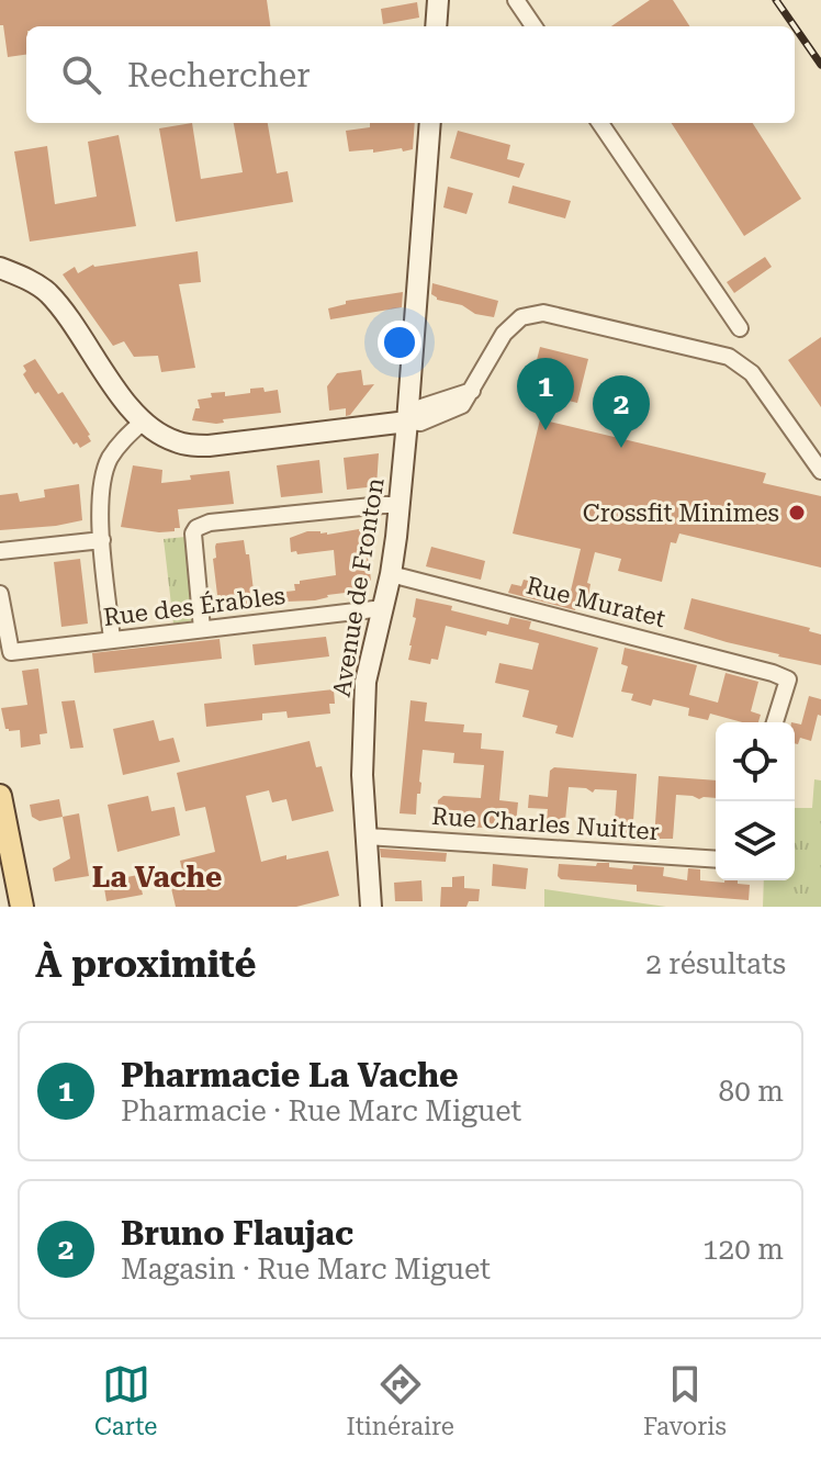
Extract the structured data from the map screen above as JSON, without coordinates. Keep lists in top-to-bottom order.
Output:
{
  "streets": {
    "street": [
      "Avenue de Fronton",
      "Rue Muratet",
      "Rue des Érables",
      "Rue Charles Nuitter"
    ]
  },
  "crossings": [
    ["Avenue de Fronton", "Rue Muratet"],
    ["Avenue de Fronton", "Rue des Érables"],
    ["Avenue de Fronton", "Rue Charles Nuitter"]
  ],
  "districts": ["La Vache"],
  "places": ["Crossfit Minimes"],
  "page": {
    "search": "Rechercher",
    "pins": ["1", "2"],
    "heading": ["À proximité", "2 résultats"],
    "list": [
      {
        "mark": "1",
        "name": "Pharmacie La Vache",
        "note": "Pharmacie · Rue Marc Miguet",
        "value": "80 m"
      },
      {
        "mark": "2",
        "name": "Bruno Flaujac",
        "note": "Magasin · Rue Marc Miguet",
        "value": "120 m"
      }
    ],
    "nav": ["Carte", "Itinéraire", "Favoris"]
  }
}
